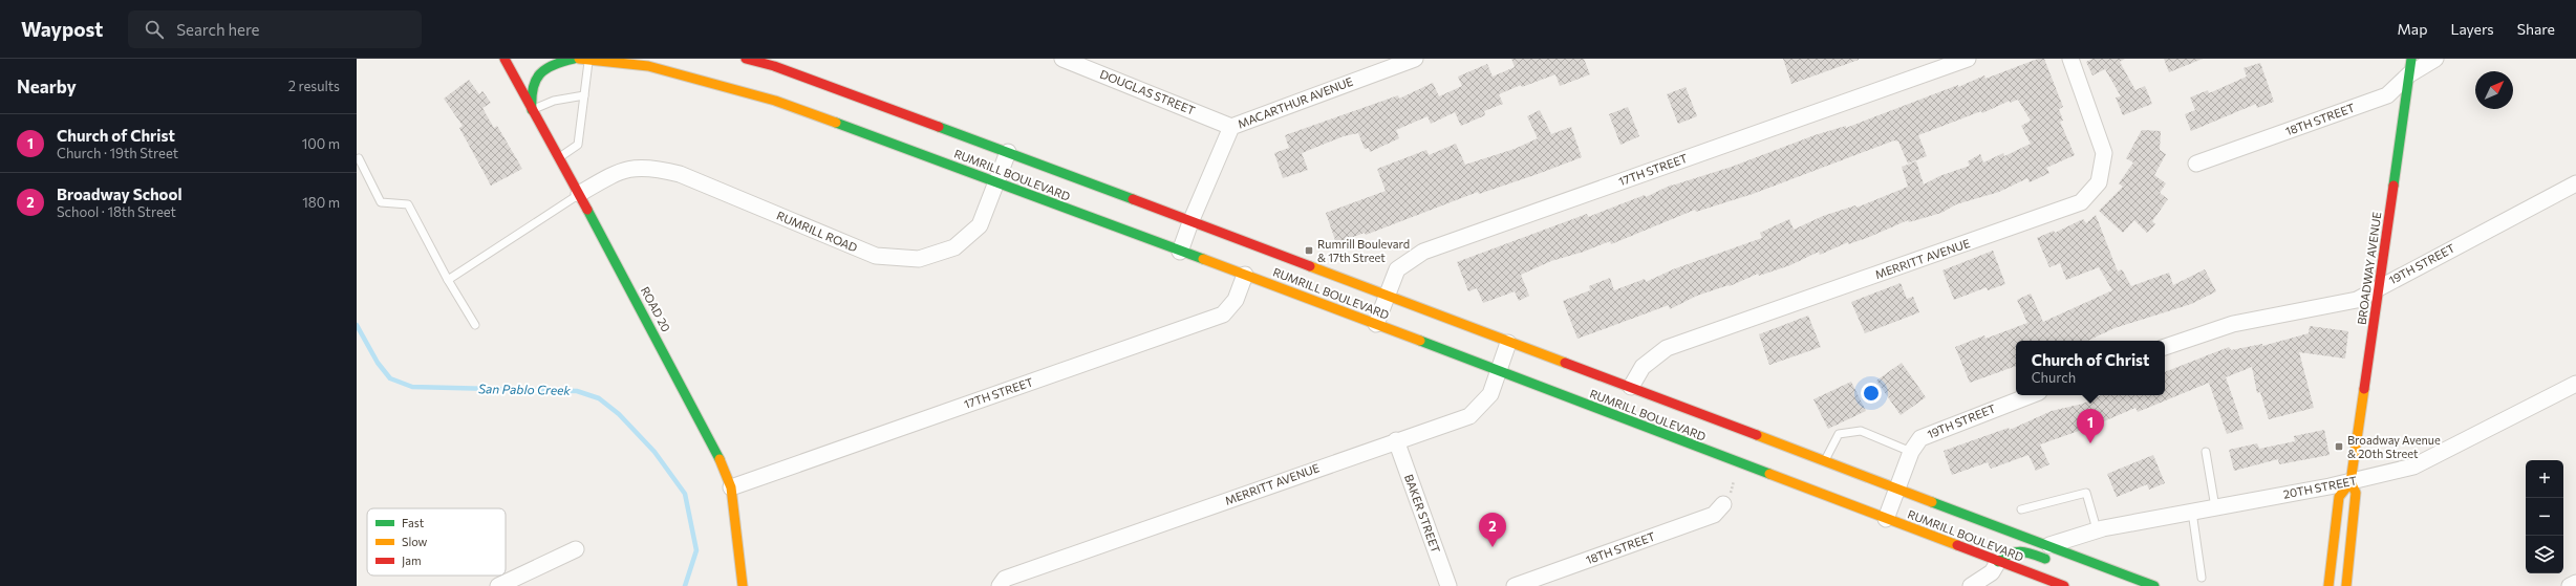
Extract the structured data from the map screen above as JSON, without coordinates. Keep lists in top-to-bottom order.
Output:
{
  "streets": {
    "main road": ["RUMRILL BOULEVARD", "BROADWAY AVENUE", "ROAD 20"],
    "street": [
      "DOUGLAS STREET",
      "MACARTHUR AVENUE",
      "18TH STREET",
      "17TH STREET",
      "RUMRILL ROAD",
      "MERRITT AVENUE",
      "19TH STREET",
      "20TH STREET",
      "BAKER STREET"
    ]
  },
  "crossings": [
    ["DOUGLAS STREET", "MACARTHUR AVENUE"],
    ["MACARTHUR AVENUE", "RUMRILL BOULEVARD"],
    ["18TH STREET", "BROADWAY AVENUE"],
    ["17TH STREET", "RUMRILL BOULEVARD"],
    ["17TH STREET", "ROAD 20"],
    ["RUMRILL BOULEVARD", "RUMRILL ROAD"],
    ["RUMRILL BOULEVARD", "MERRITT AVENUE"],
    ["RUMRILL BOULEVARD", "19TH STREET"],
    ["RUMRILL BOULEVARD", "20TH STREET"],
    ["RUMRILL ROAD", "ROAD 20"],
    ["MERRITT AVENUE", "BAKER STREET"],
    ["19TH STREET", "BROADWAY AVENUE"],
    ["BROADWAY AVENUE", "20TH STREET"]
  ],
  "water": ["San Pablo Creek"],
  "places": {
    "transit": ["Rumrill Boulevard & 17th Street", "Broadway Avenue & 20th Street"]
  },
  "legend": ["Fast", "Slow", "Jam"],
  "north": "top right",
  "page": {
    "header": "Waypost",
    "search": "Search here",
    "nav": ["Map", "Layers", "Share"],
    "heading": ["Nearby", "2 results"],
    "list": [
      {
        "mark": "1",
        "name": "Church of Christ",
        "note": "Church · 19th Street",
        "value": "100 m"
      },
      {
        "mark": "2",
        "name": "Broadway School",
        "note": "School · 18th Street",
        "value": "180 m"
      }
    ],
    "popup": ["Church of Christ", "Church"],
    "pins": ["1", "2"],
    "map_buttons": ["+", "−"]
  }
}
